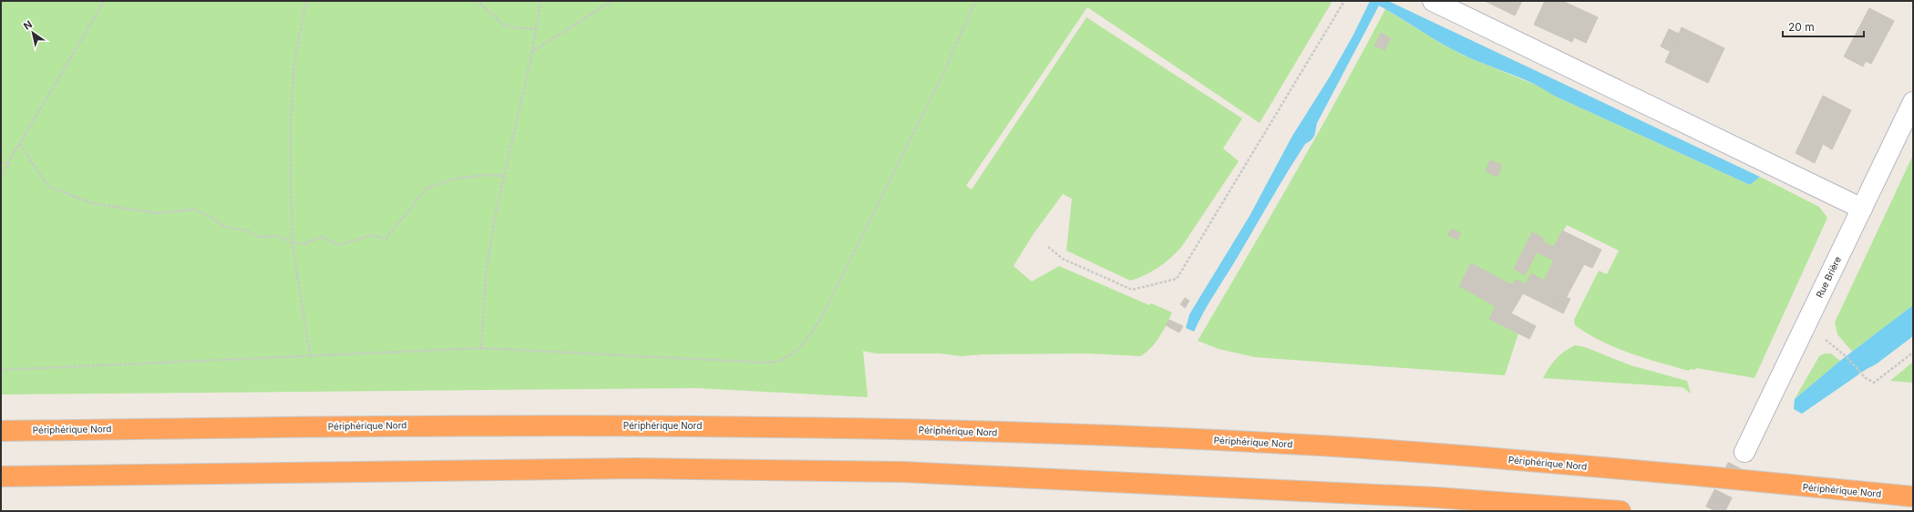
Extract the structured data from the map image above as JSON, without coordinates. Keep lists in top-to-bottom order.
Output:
{
  "streets": {
    "highway": ["Périphérique Nord"],
    "street": ["Rue Brière"]
  },
  "scale_bar": "20 m",
  "north": "top left"
}
